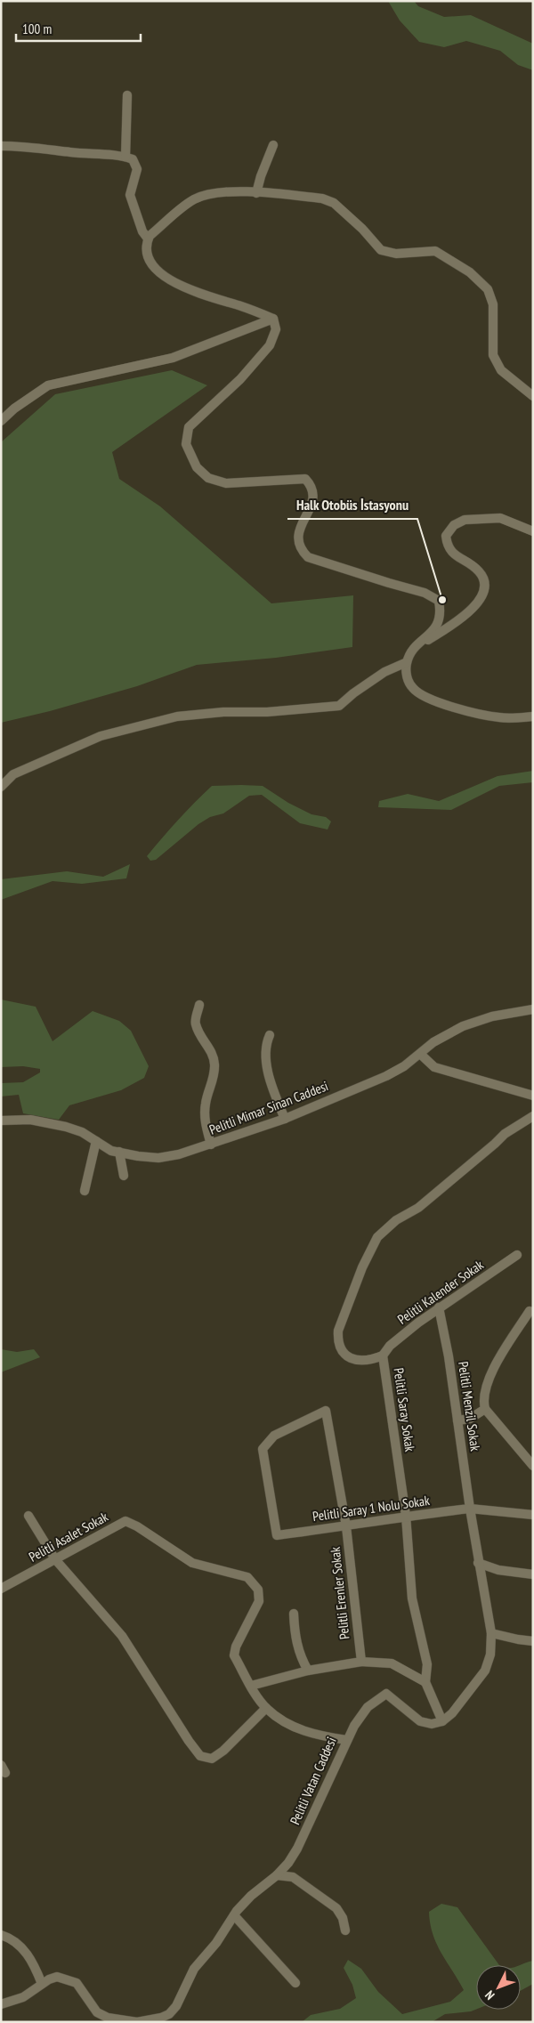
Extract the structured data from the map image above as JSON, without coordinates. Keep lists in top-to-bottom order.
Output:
{
  "streets": {
    "street": [
      "Pelitli Mimar Sinan Caddesi",
      "Pelitli Kalender Sokak",
      "Pelitli Menzil Sokak",
      "Pelitli Saray Sokak",
      "Pelitli Saray 1 Nolu Sokak",
      "Pelitli Asalet Sokak",
      "Pelitli Erenler Sokak",
      "Pelitli Vatan Caddesi"
    ]
  },
  "crossings": [
    ["Pelitli Kalender Sokak", "Pelitli Menzil Sokak"],
    ["Pelitli Kalender Sokak", "Pelitli Saray Sokak"],
    ["Pelitli Menzil Sokak", "Pelitli Saray 1 Nolu Sokak"],
    ["Pelitli Saray Sokak", "Pelitli Saray 1 Nolu Sokak"],
    ["Pelitli Saray Sokak", "Pelitli Vatan Caddesi"],
    ["Pelitli Saray 1 Nolu Sokak", "Pelitli Erenler Sokak"],
    ["Pelitli Asalet Sokak", "Pelitli Vatan Caddesi"]
  ],
  "places": ["Halk Otobüs İstasyonu"],
  "scale_bar": "100 m",
  "north": "bottom left"
}
